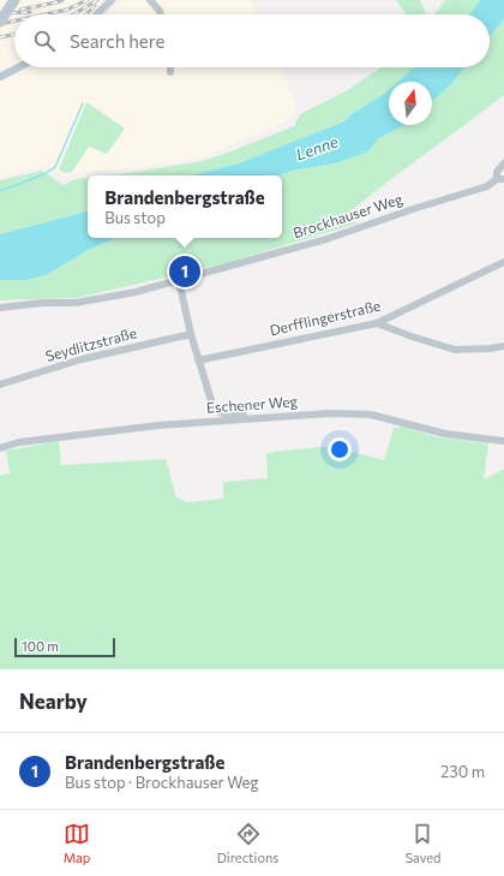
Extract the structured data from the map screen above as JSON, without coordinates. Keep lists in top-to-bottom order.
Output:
{
  "streets": {
    "street": [
      "Brockhauser Weg",
      "Derfflingerstraße",
      "Seydlitzstraße",
      "Eschener Weg"
    ]
  },
  "water": ["Lenne"],
  "scale_bar": "100 m",
  "north": "top",
  "page": {
    "search": "Search here",
    "popup": ["Brandenbergstraße", "Bus stop"],
    "pins": "1",
    "scale": "100 m",
    "heading": "Nearby",
    "list": [
      {
        "mark": "1",
        "name": "Brandenbergstraße",
        "note": "Bus stop · Brockhauser Weg",
        "value": "230 m"
      }
    ],
    "nav": ["Map", "Directions", "Saved"]
  }
}
